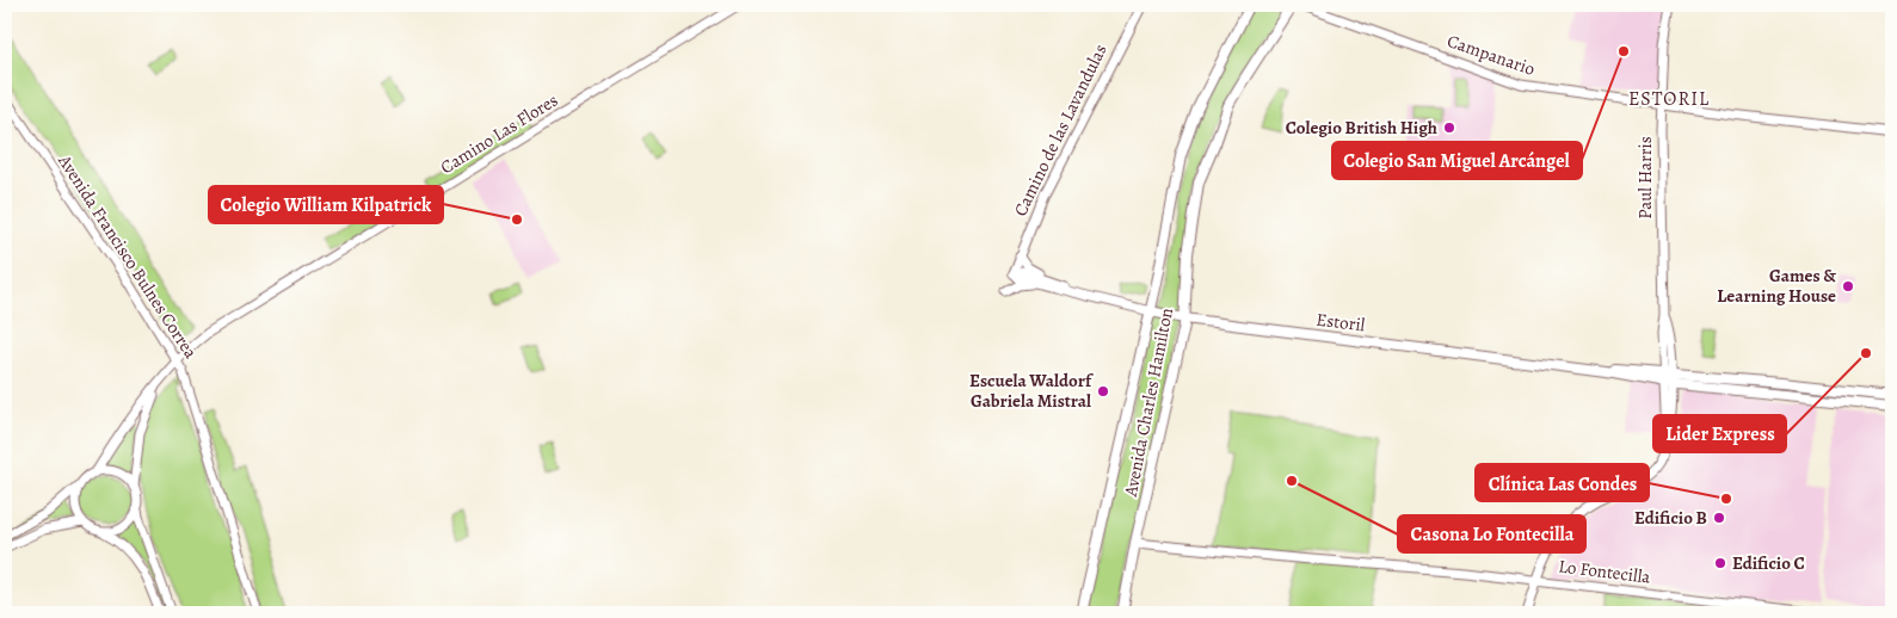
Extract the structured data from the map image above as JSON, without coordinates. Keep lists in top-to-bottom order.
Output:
{
  "streets": {
    "main road": ["Estoril", "Avenida Charles Hamilton"],
    "street": [
      "Campanario",
      "Camino de las Lavandulas",
      "Camino Las Flores",
      "Paul Harris",
      "Avenida Francisco Bulnes Correa",
      "Lo Fontecilla"
    ]
  },
  "crossings": [
    ["Campanario", "Paul Harris"],
    ["Camino de las Lavandulas", "Estoril"],
    ["Camino Las Flores", "Avenida Francisco Bulnes Correa"],
    ["Paul Harris", "Estoril"],
    ["Paul Harris", "Lo Fontecilla"],
    ["Estoril", "Avenida Charles Hamilton"],
    ["Avenida Charles Hamilton", "Lo Fontecilla"]
  ],
  "districts": ["ESTORIL"],
  "places": [
    "Colegio San Miguel Arcángel",
    "Colegio British High",
    "Colegio William Kilpatrick",
    "Games & Learning House",
    "Lider Express",
    "Escuela Waldorf Gabriela Mistral",
    "Casona Lo Fontecilla",
    "Clínica Las Condes",
    "Edificio B",
    "Edificio C"
  ]
}
